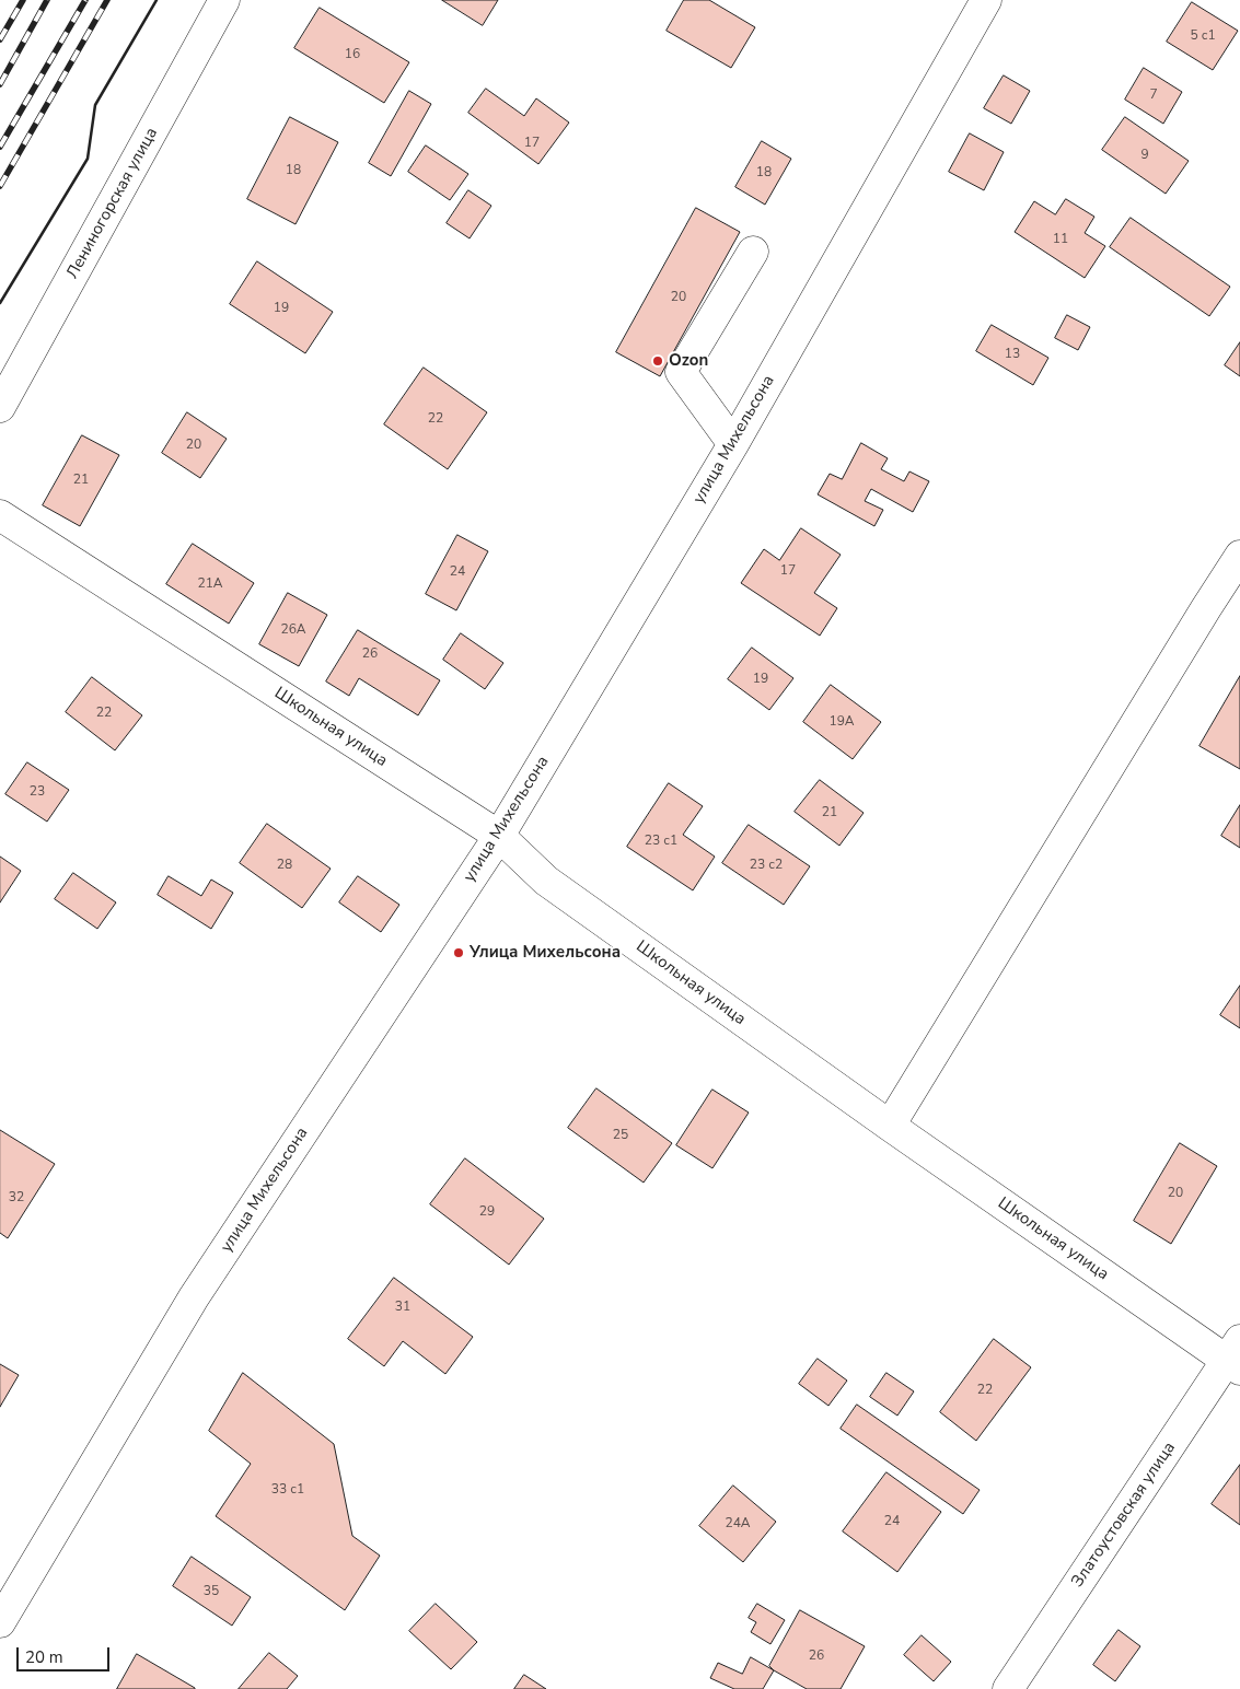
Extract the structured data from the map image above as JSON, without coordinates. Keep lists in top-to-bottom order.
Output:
{
  "streets": {
    "street": [
      "Лениногорская улица",
      "улица Михельсона",
      "Школьная улица",
      "Златоустовская улица"
    ]
  },
  "crossings": [
    ["улица Михельсона", "Школьная улица"],
    ["Школьная улица", "Златоустовская улица"]
  ],
  "places": ["Ozon", "Улица Михельсона"],
  "house_numbers": [
    "5 с1",
    "16",
    "7",
    "17",
    "9",
    "18",
    "18",
    "11",
    "20",
    "19",
    "13",
    "22",
    "20",
    "21",
    "17",
    "24",
    "21А",
    "26А",
    "26",
    "19",
    "22",
    "19А",
    "23",
    "21",
    "23 с1",
    "28",
    "23 с2",
    "25",
    "20",
    "32",
    "29",
    "31",
    "22",
    "33 с1",
    "24",
    "24А",
    "35",
    "26"
  ],
  "scale_bar": "20 m"
}
